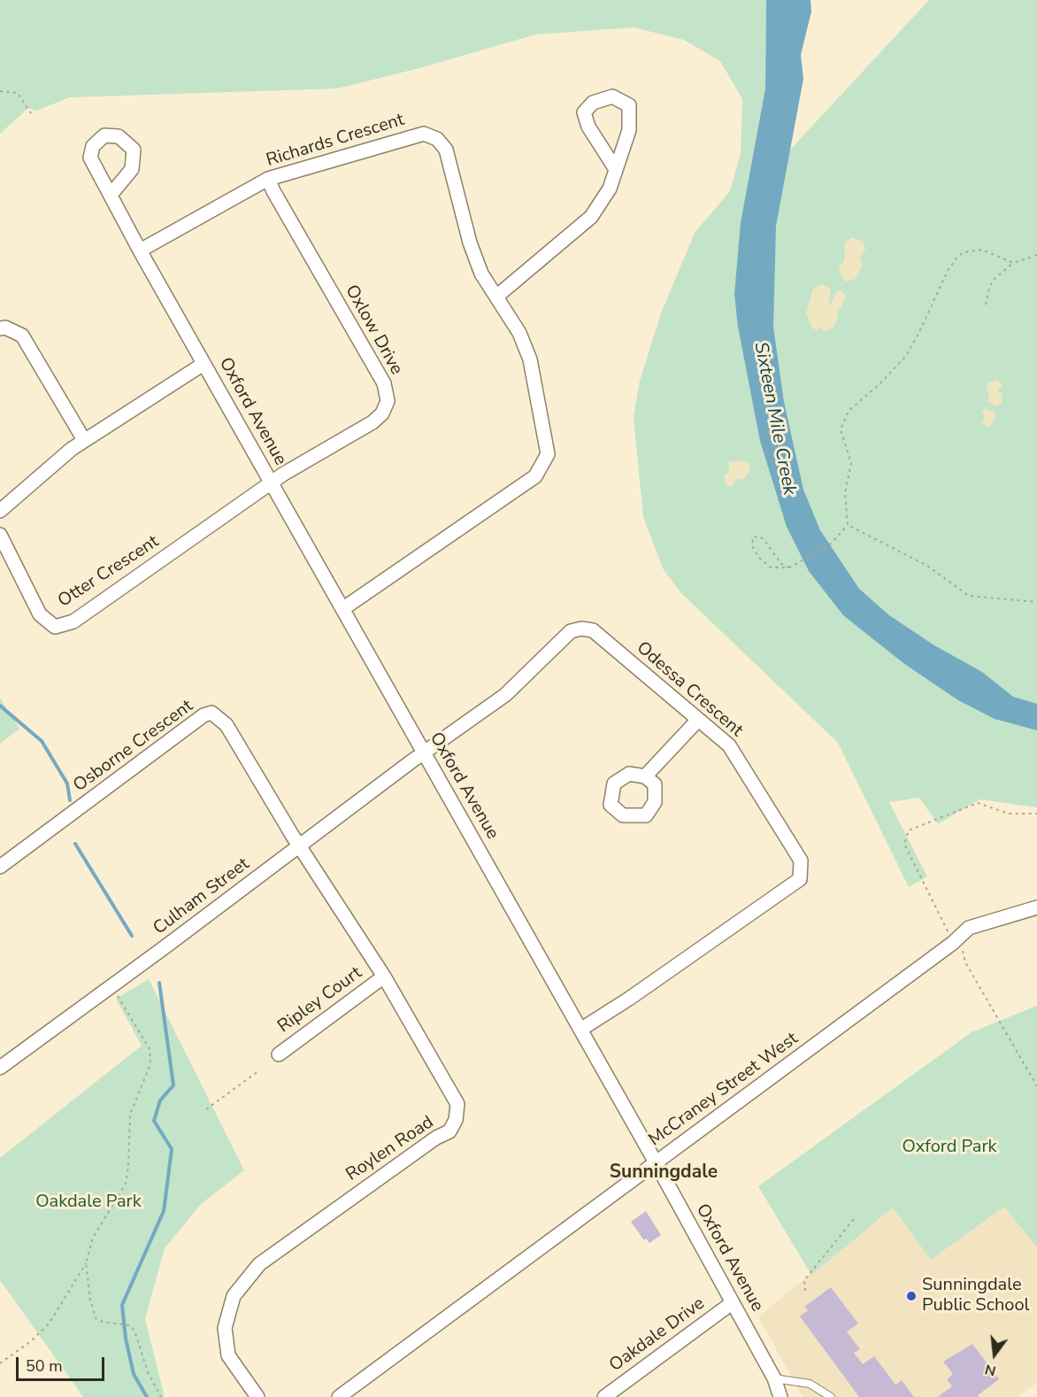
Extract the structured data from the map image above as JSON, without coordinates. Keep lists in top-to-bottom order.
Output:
{
  "streets": {
    "street": [
      "Richards Crescent",
      "Oxlow Drive",
      "Oxford Avenue",
      "Otter Crescent",
      "Odessa Crescent",
      "Osborne Crescent",
      "Culham Street",
      "Ripley Court",
      "McCraney Street West",
      "Roylen Road",
      "Oakdale Drive"
    ]
  },
  "crossings": [
    ["Richards Crescent", "Oxlow Drive"],
    ["Richards Crescent", "Oxford Avenue"],
    ["Oxlow Drive", "Oxford Avenue"],
    ["Oxlow Drive", "Otter Crescent"],
    ["Oxford Avenue", "Otter Crescent"],
    ["Oxford Avenue", "Odessa Crescent"],
    ["Oxford Avenue", "Culham Street"],
    ["Oxford Avenue", "McCraney Street West"],
    ["Oxford Avenue", "Oakdale Drive"],
    ["Odessa Crescent", "Culham Street"],
    ["Osborne Crescent", "Culham Street"],
    ["Osborne Crescent", "Roylen Road"],
    ["Culham Street", "Roylen Road"],
    ["Ripley Court", "Roylen Road"]
  ],
  "districts": ["Sunningdale"],
  "water": ["Sixteen Mile Creek"],
  "parks": ["Oxford Park", "Oakdale Park"],
  "places": ["Sunningdale Public School"],
  "scale_bar": "50 m",
  "north": "bottom"
}
